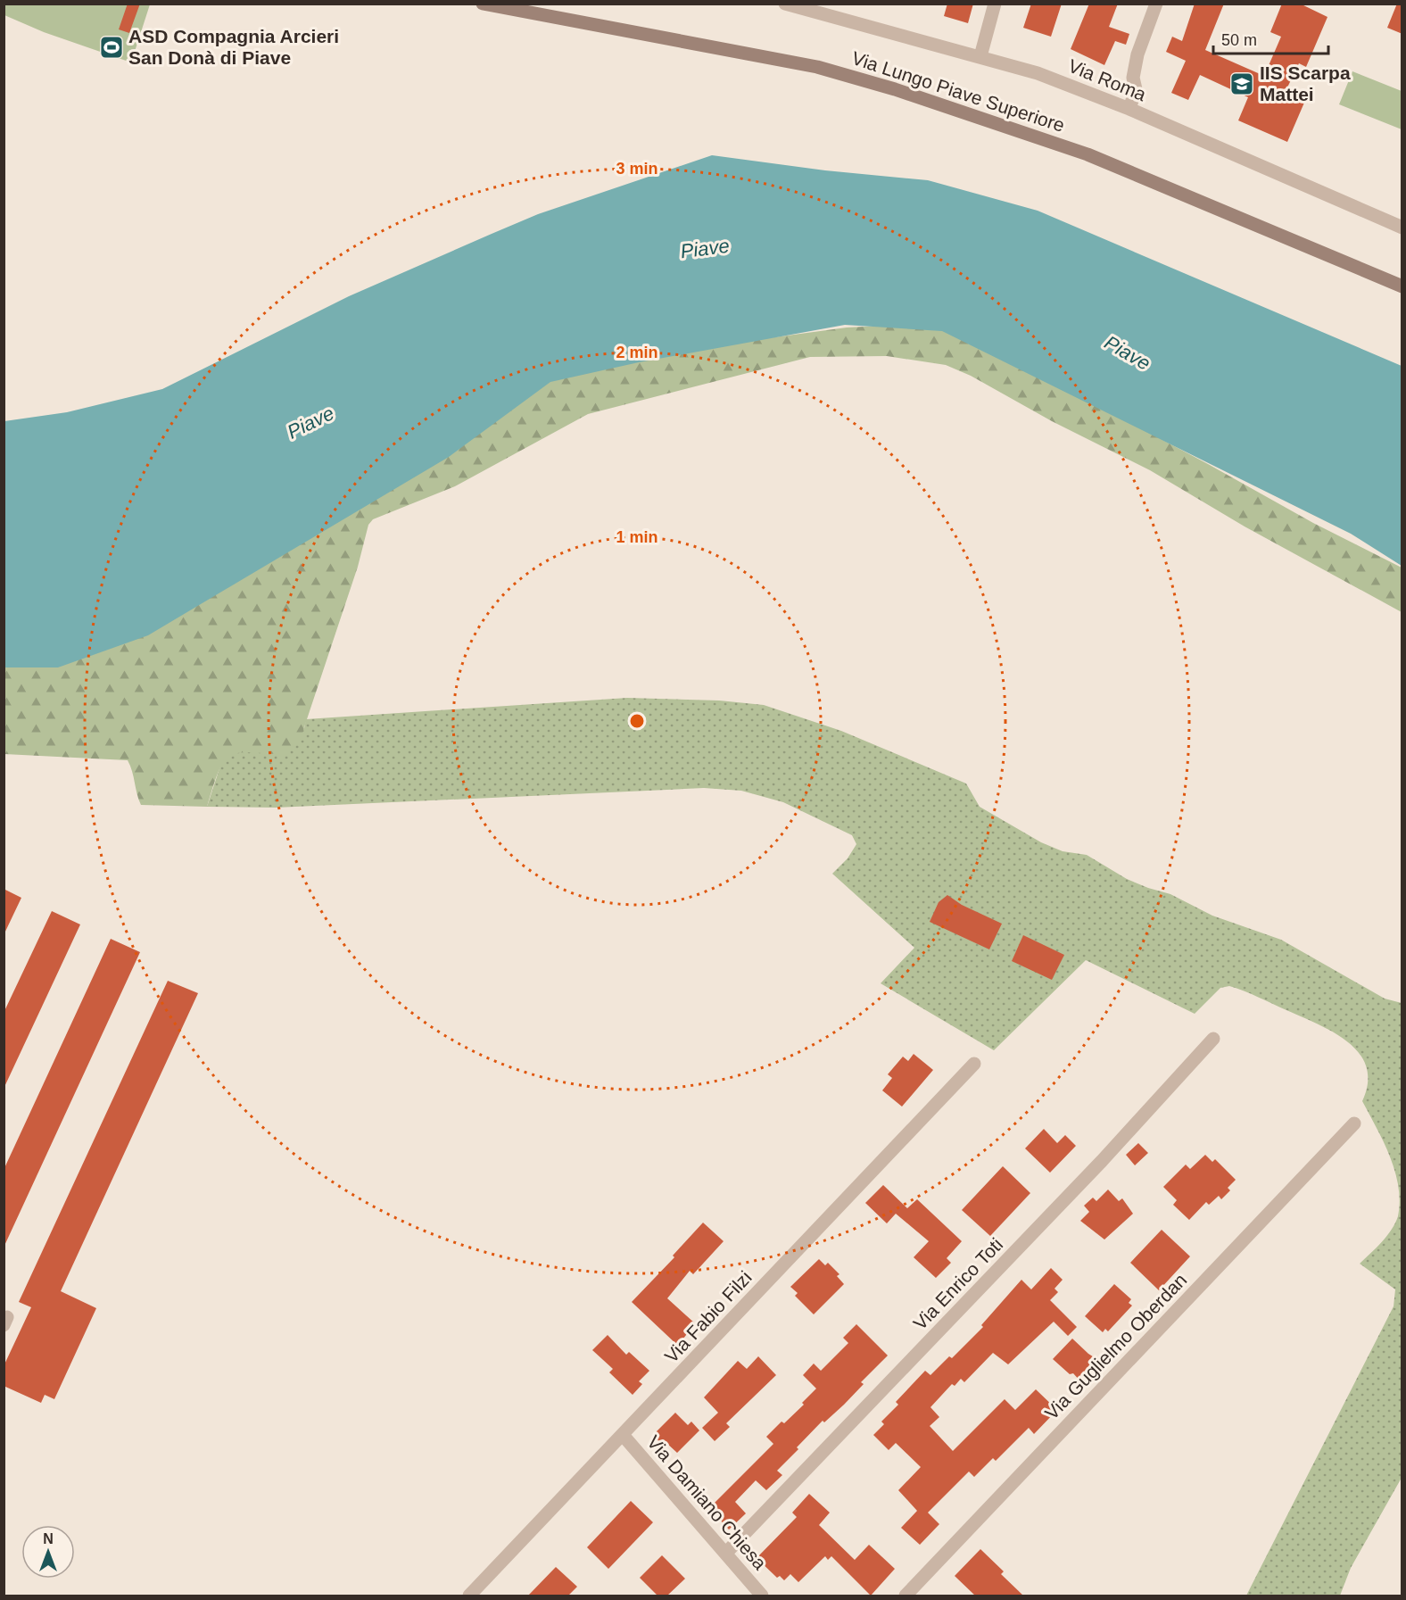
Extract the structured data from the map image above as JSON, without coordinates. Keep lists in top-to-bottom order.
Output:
{
  "streets": {
    "main road": ["Via Lungo Piave Superiore"],
    "street": [
      "Via Roma",
      "Via Enrico Toti",
      "Via Fabio Filzi",
      "Via Guglielmo Oberdan",
      "Via Damiano Chiesa"
    ]
  },
  "crossings": [
    ["Via Enrico Toti", "Via Damiano Chiesa"],
    ["Via Fabio Filzi", "Via Damiano Chiesa"]
  ],
  "water": ["Piave"],
  "places": {
    "sports": ["ASD Compagnia Arcieri San Donà di Piave"],
    "school or university": ["IIS Scarpa Mattei"]
  },
  "scale_bar": "50 m",
  "north": "top",
  "rings": ["3 min", "2 min", "1 min"]
}
